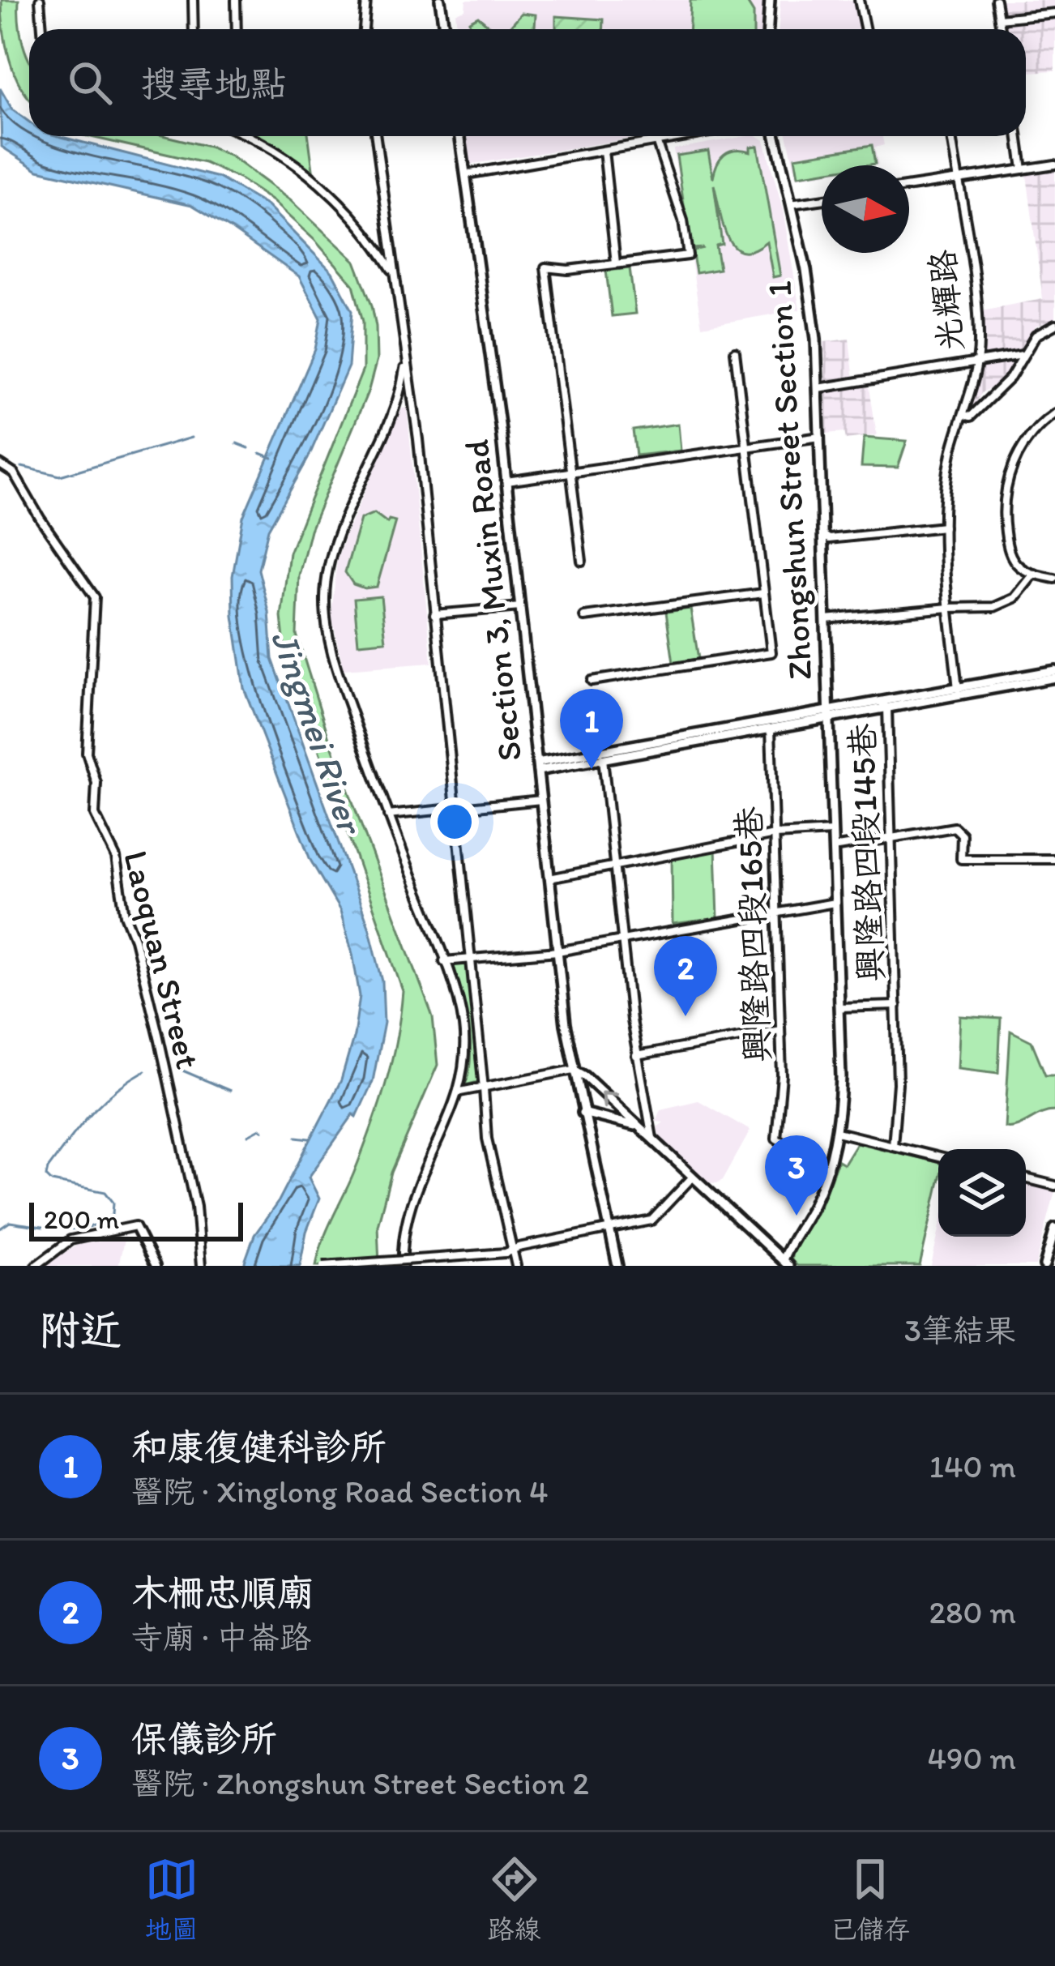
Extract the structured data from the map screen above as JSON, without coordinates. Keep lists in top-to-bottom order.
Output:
{
  "streets": {
    "main road": ["Zhongshun Street Section 1", "Section 3, Muxin Road"],
    "street": [
      "光輝路",
      "興隆路四段145巷",
      "興隆路四段165巷",
      "Laoquan Street"
    ]
  },
  "crossings": [
    ["Zhongshun Street Section 1", "興隆路四段165巷"]
  ],
  "water": ["Jingmei River"],
  "scale_bar": "200 m",
  "north": "right",
  "page": {
    "search": "搜尋地點",
    "pins": ["1", "2", "3"],
    "scale": "200 m",
    "heading": ["附近", "3筆結果"],
    "list": [
      {
        "mark": "1",
        "name": "和康復健科診所",
        "note": "醫院 · Xinglong Road Section 4",
        "value": "140 m"
      },
      {
        "mark": "2",
        "name": "木柵忠順廟",
        "note": "寺廟 · 中崙路",
        "value": "280 m"
      },
      {
        "mark": "3",
        "name": "保儀診所",
        "note": "醫院 · Zhongshun Street Section 2",
        "value": "490 m"
      }
    ],
    "nav": ["地圖", "路線", "已儲存"]
  }
}
